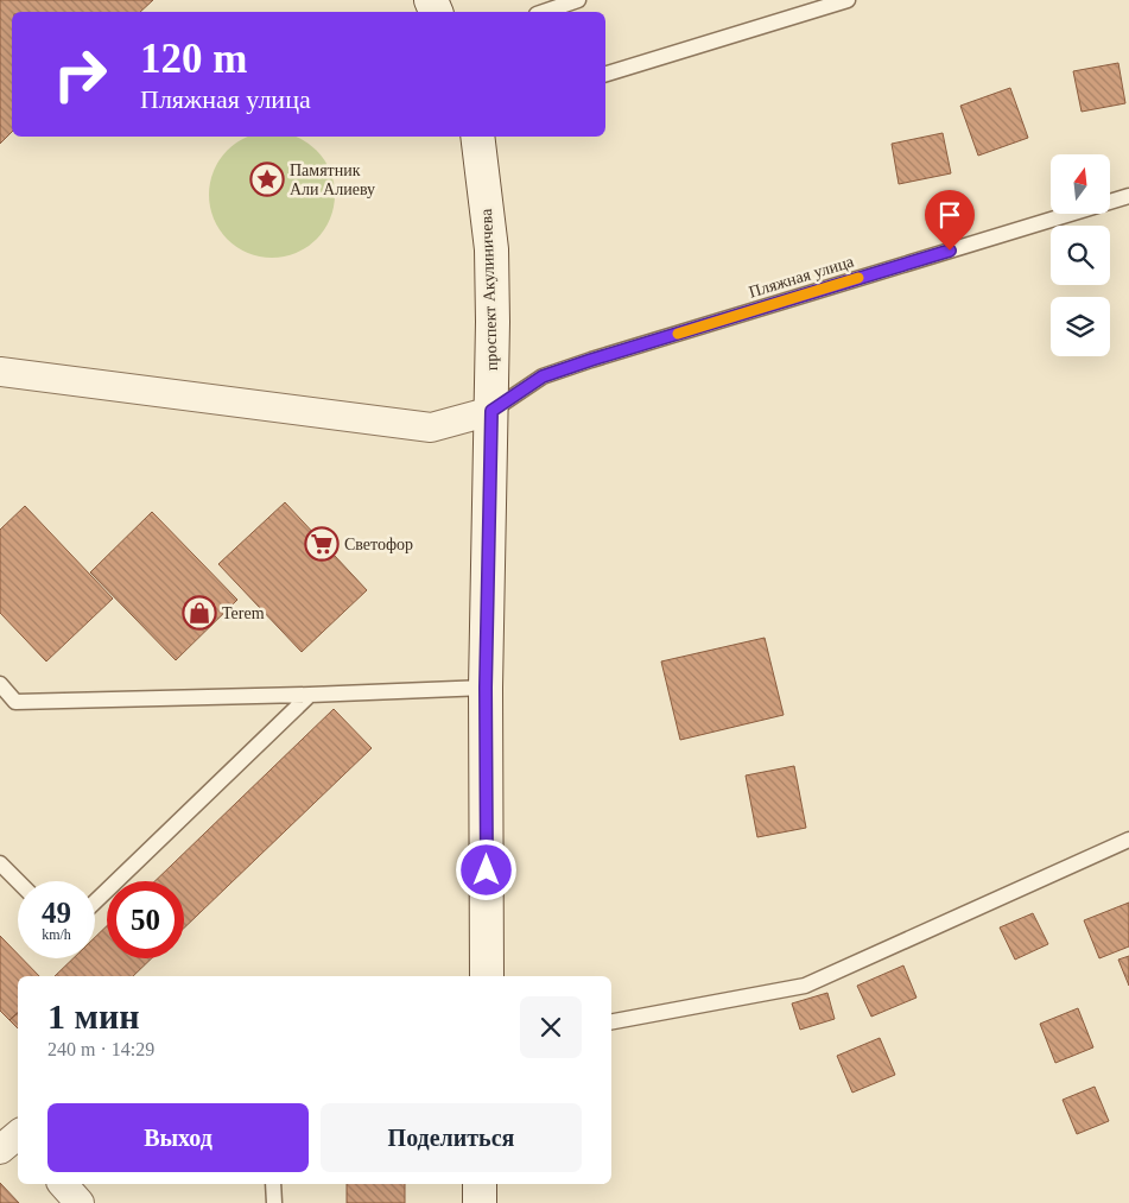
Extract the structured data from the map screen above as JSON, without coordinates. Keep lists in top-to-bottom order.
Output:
{
  "streets": {
    "main road": ["проспект Акулиничева"],
    "lane": ["Пляжная улица"]
  },
  "crossings": [
    ["Пляжная улица", "проспект Акулиничева"]
  ],
  "places": {
    "place": ["Памятник Али Алиеву"],
    "supermarket": ["Светофор"],
    "shop": ["Terem"]
  },
  "north": "top",
  "page": {
    "turn": ["120 m", "Пляжная улица"],
    "speed": "49 km/h",
    "limit": "50",
    "heading": ["1 мин", "240 m · 14:29"],
    "buttons": ["Выход", "Поделиться"]
  }
}
